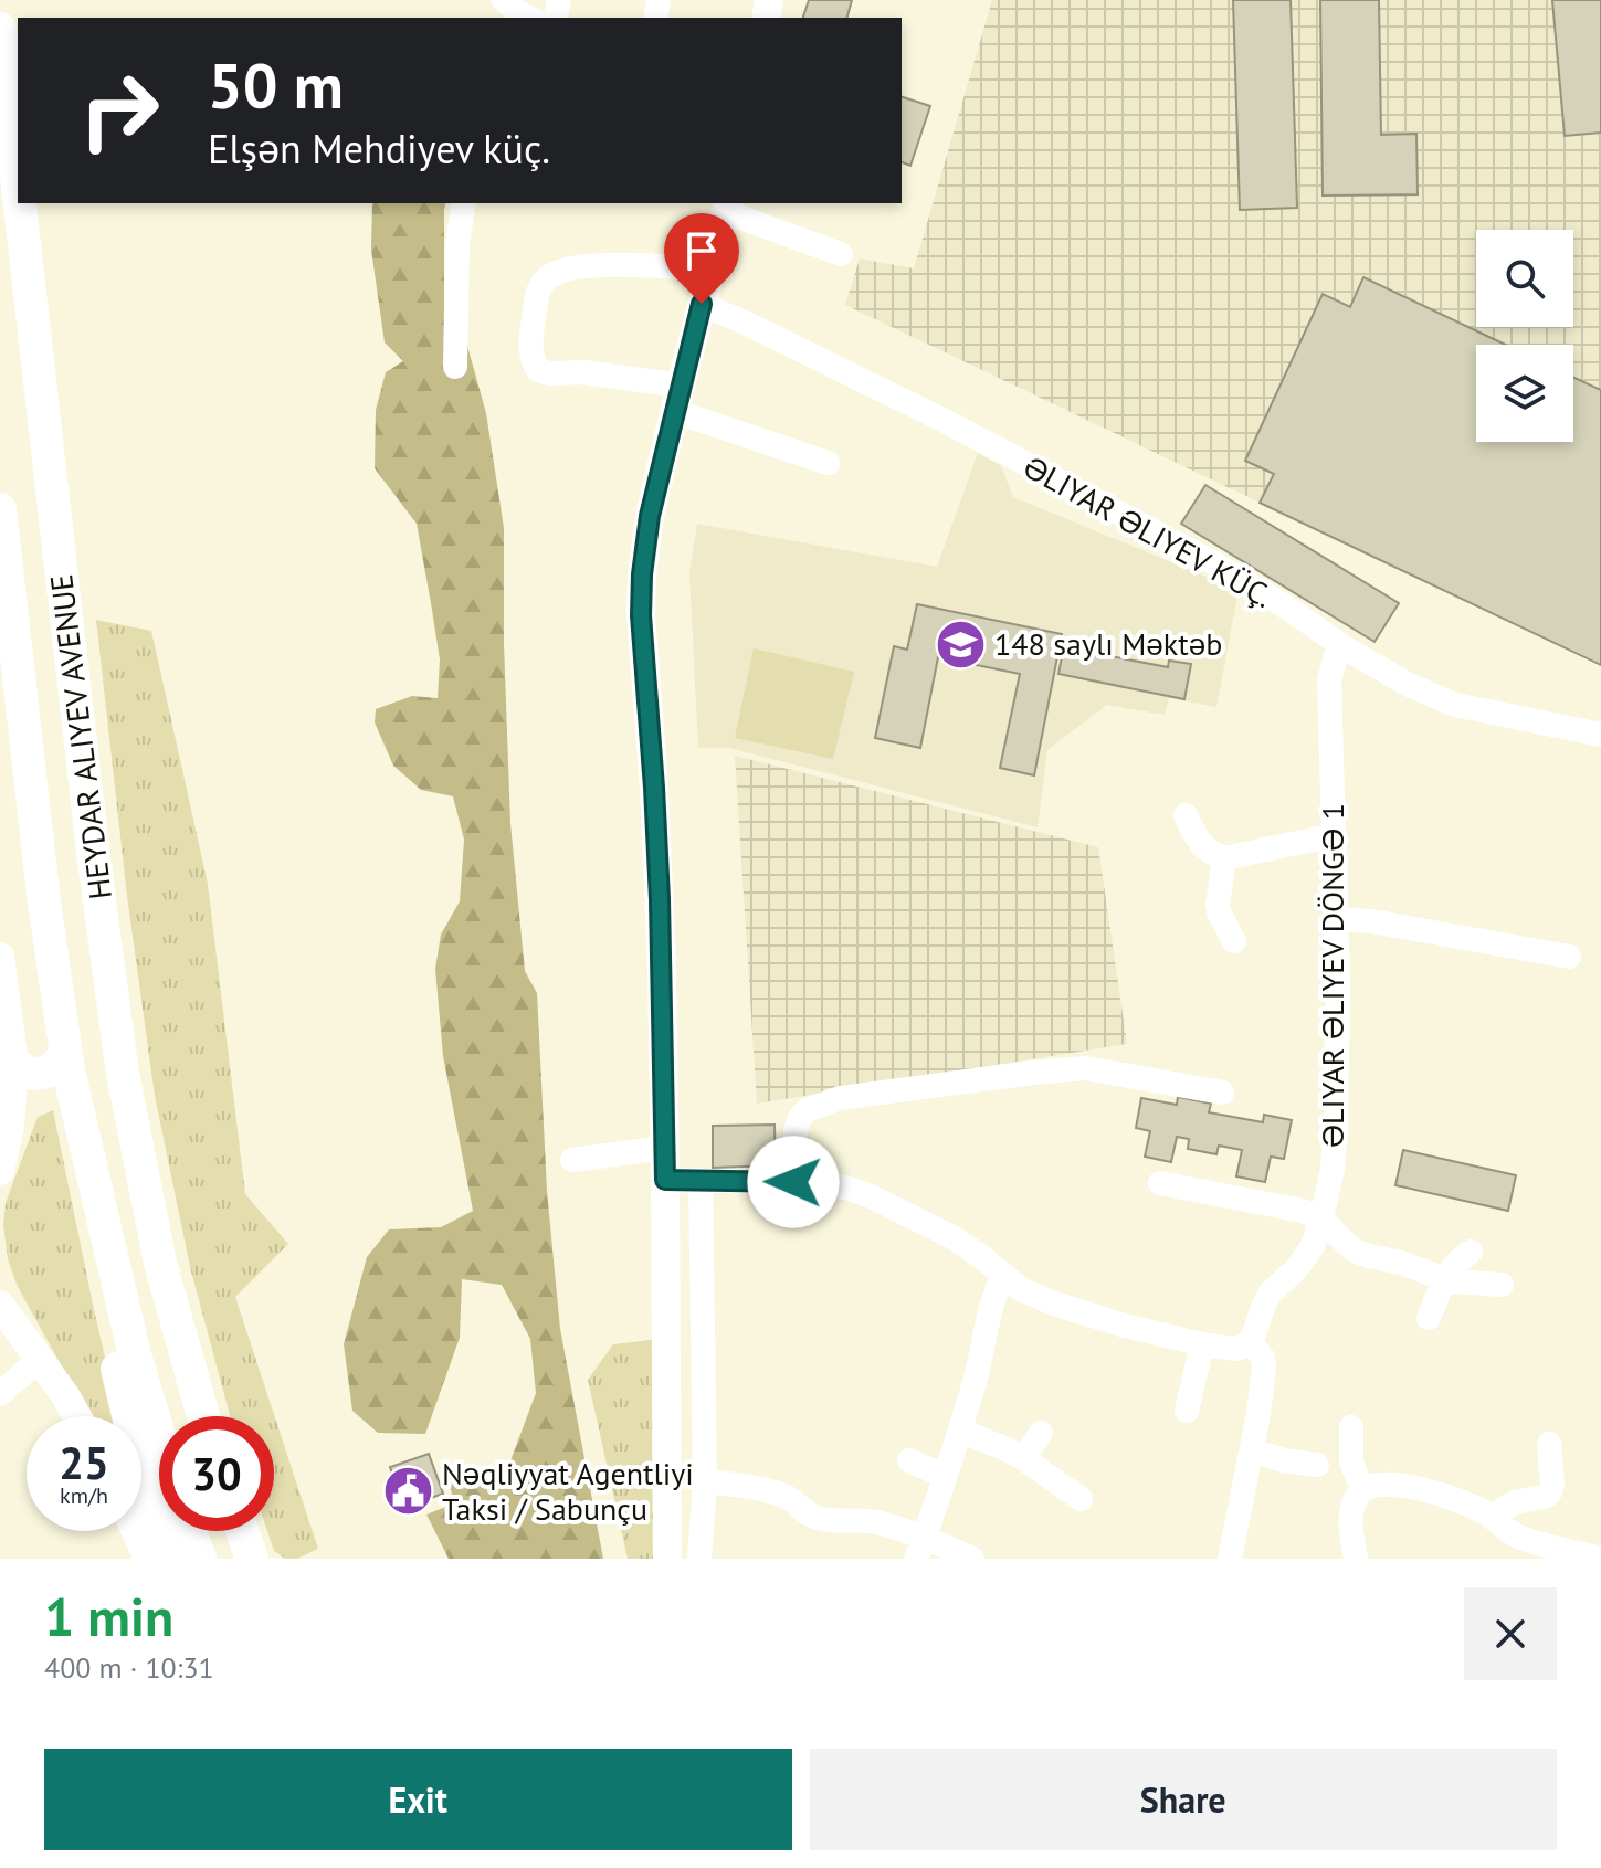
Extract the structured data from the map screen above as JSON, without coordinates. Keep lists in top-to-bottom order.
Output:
{
  "streets": {
    "highway": ["HEYDAR ALIYEV AVENUE"],
    "street": ["ƏLIYAR ƏLIYEV KÜÇ.", "ƏLIYAR ƏLIYEV DÖNGƏ 1"]
  },
  "crossings": [
    ["ƏLIYAR ƏLIYEV KÜÇ.", "ƏLIYAR ƏLIYEV DÖNGƏ 1"]
  ],
  "places": {
    "school or university": ["148 saylı Məktəb"],
    "public building": ["Nəqliyyat Agentliyi Taksi / Sabunçu"]
  },
  "page": {
    "turn": ["50 m", "Elşən Mehdiyev küç."],
    "speed": "25 km/h",
    "limit": "30",
    "heading": ["1 min", "400 m · 10:31"],
    "buttons": ["Exit", "Share"]
  }
}
